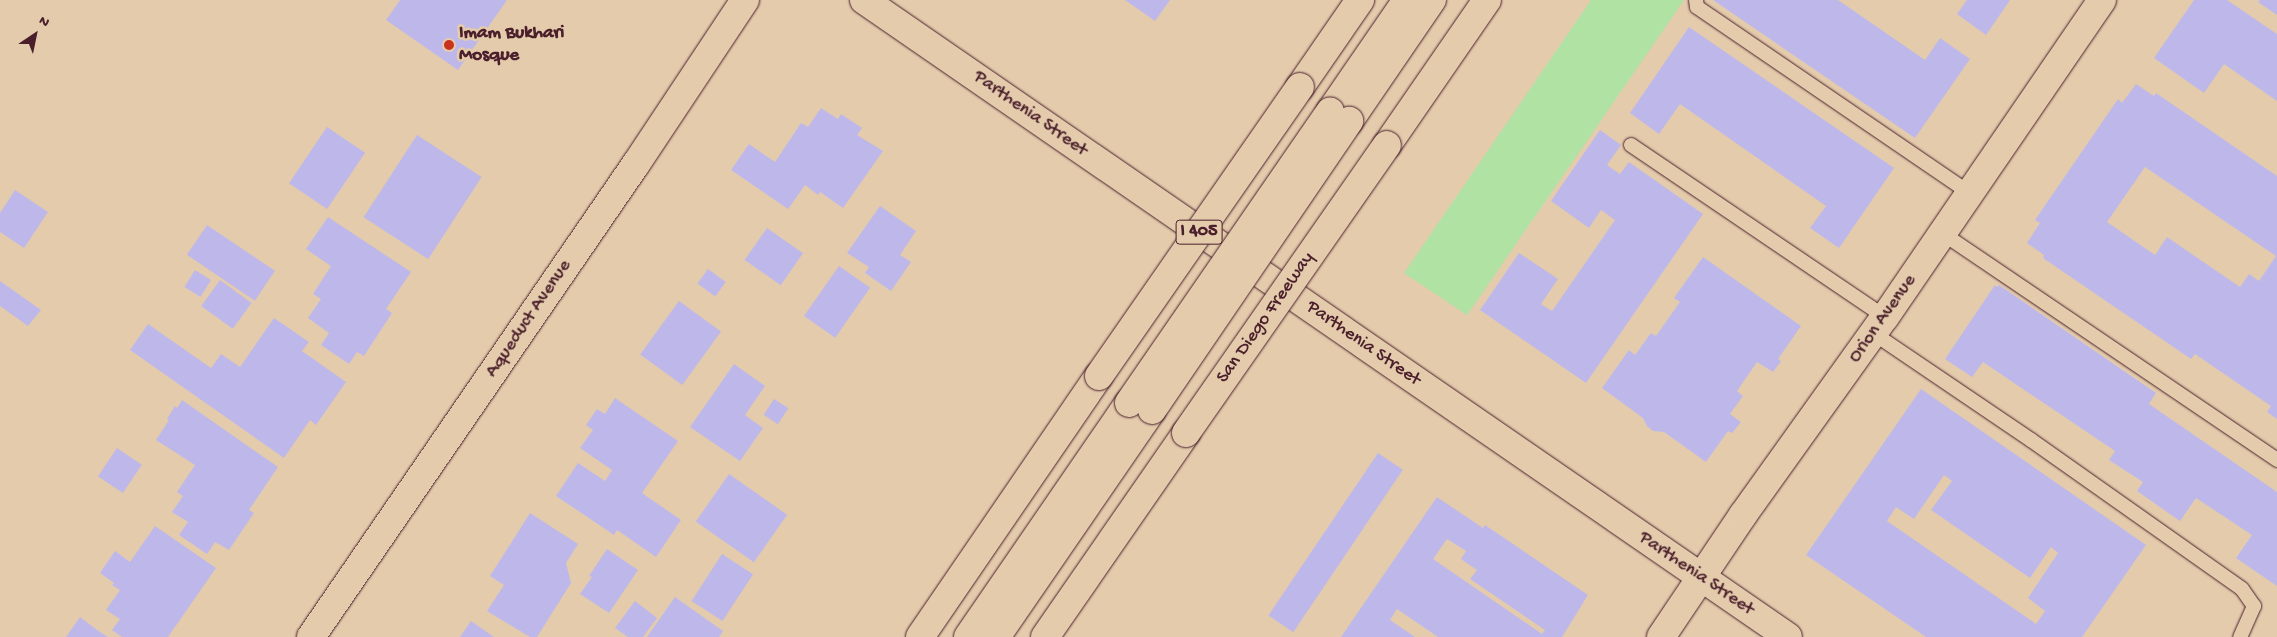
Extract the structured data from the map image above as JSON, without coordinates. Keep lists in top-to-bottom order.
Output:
{
  "streets": {
    "main road": [
      "Parthenia Street",
      "I 405",
      "San Diego Freeway",
      "Aqueduct Avenue",
      "Orion Avenue"
    ]
  },
  "crossings": [
    ["Parthenia Street", "Orion Avenue"]
  ],
  "places": ["Imam Bukhari Mosque"],
  "north": "top right"
}
